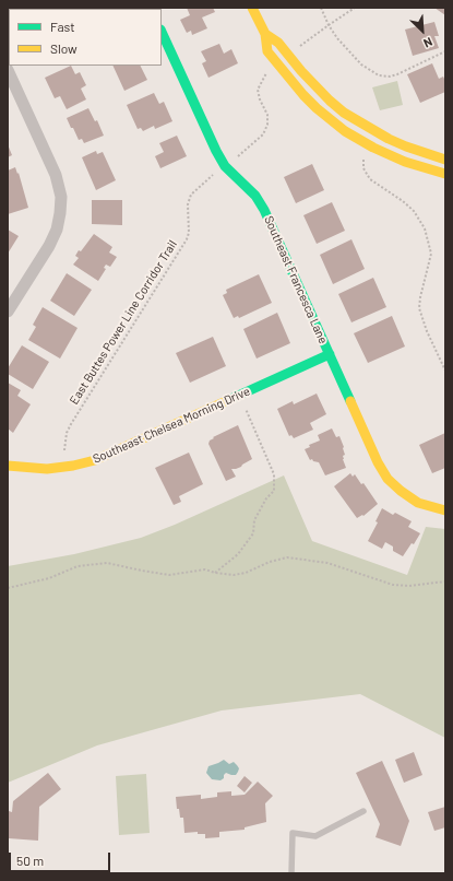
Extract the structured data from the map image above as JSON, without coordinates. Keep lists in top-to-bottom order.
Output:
{
  "streets": {
    "street": ["Southeast Francesca Lane", "Southeast Chelsea Morning Drive"],
    "path": ["East Buttes Power Line Corridor Trail"]
  },
  "crossings": [
    ["Southeast Francesca Lane", "Southeast Chelsea Morning Drive"],
    ["East Buttes Power Line Corridor Trail", "Southeast Chelsea Morning Drive"]
  ],
  "legend": ["Fast", "Slow"],
  "scale_bar": "50 m",
  "north": "bottom right"
}
